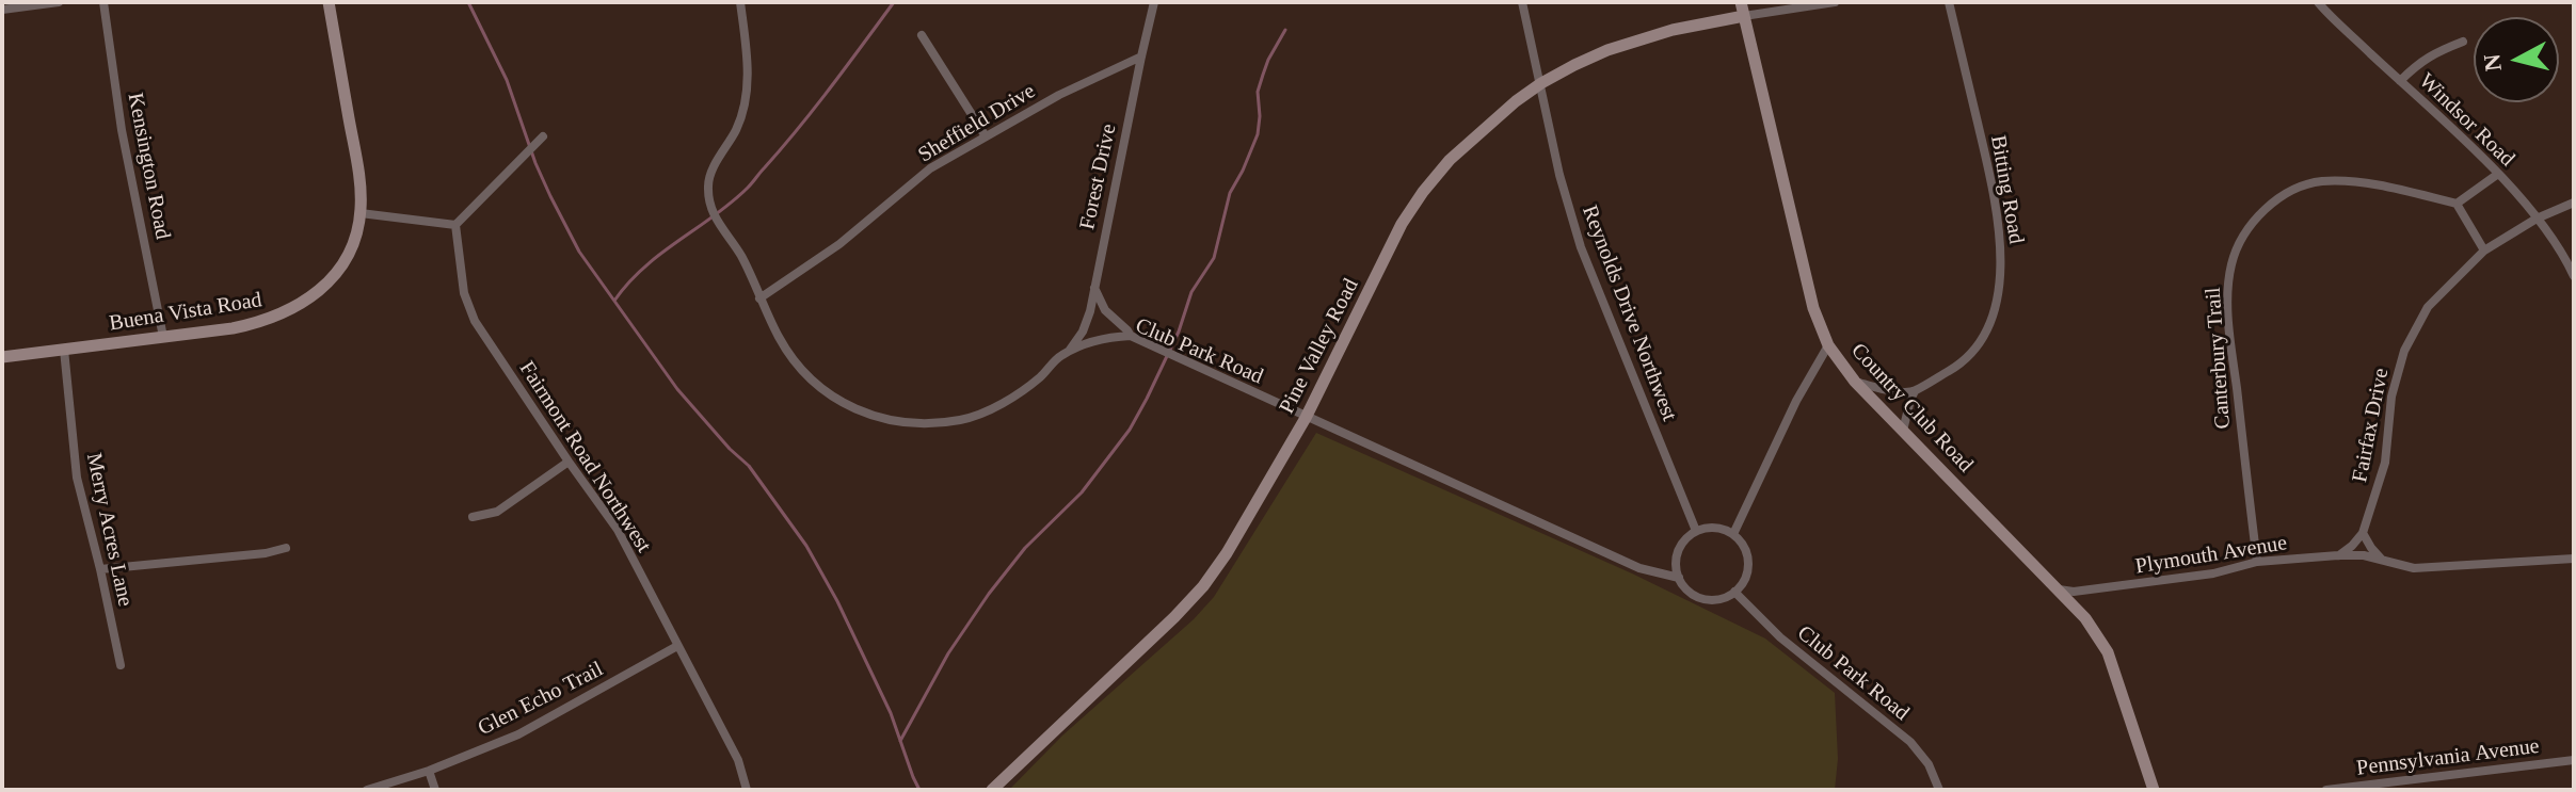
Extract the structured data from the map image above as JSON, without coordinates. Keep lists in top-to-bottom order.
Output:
{
  "streets": {
    "street": [
      "Windsor Road",
      "Sheffield Drive",
      "Kensington Road",
      "Forest Drive",
      "Bitting Road",
      "Buena Vista Road",
      "Reynolds Drive Northwest",
      "Pine Valley Road",
      "Club Park Road",
      "Canterbury Trail",
      "Country Club Road",
      "Fairfax Drive",
      "Fairmont Road Northwest",
      "Merry Acres Lane",
      "Plymouth Avenue",
      "Glen Echo Trail",
      "Pennsylvania Avenue"
    ]
  },
  "crossings": [
    ["Windsor Road", "Fairfax Drive"],
    ["Sheffield Drive", "Forest Drive"],
    ["Sheffield Drive", "Club Park Road"],
    ["Kensington Road", "Buena Vista Road"],
    ["Forest Drive", "Club Park Road"],
    ["Buena Vista Road", "Merry Acres Lane"],
    ["Reynolds Drive Northwest", "Pine Valley Road"],
    ["Reynolds Drive Northwest", "Club Park Road"],
    ["Pine Valley Road", "Club Park Road"],
    ["Pine Valley Road", "Country Club Road"],
    ["Canterbury Trail", "Plymouth Avenue"],
    ["Country Club Road", "Plymouth Avenue"],
    ["Fairfax Drive", "Plymouth Avenue"],
    ["Fairmont Road Northwest", "Glen Echo Trail"]
  ],
  "north": "left"
}
